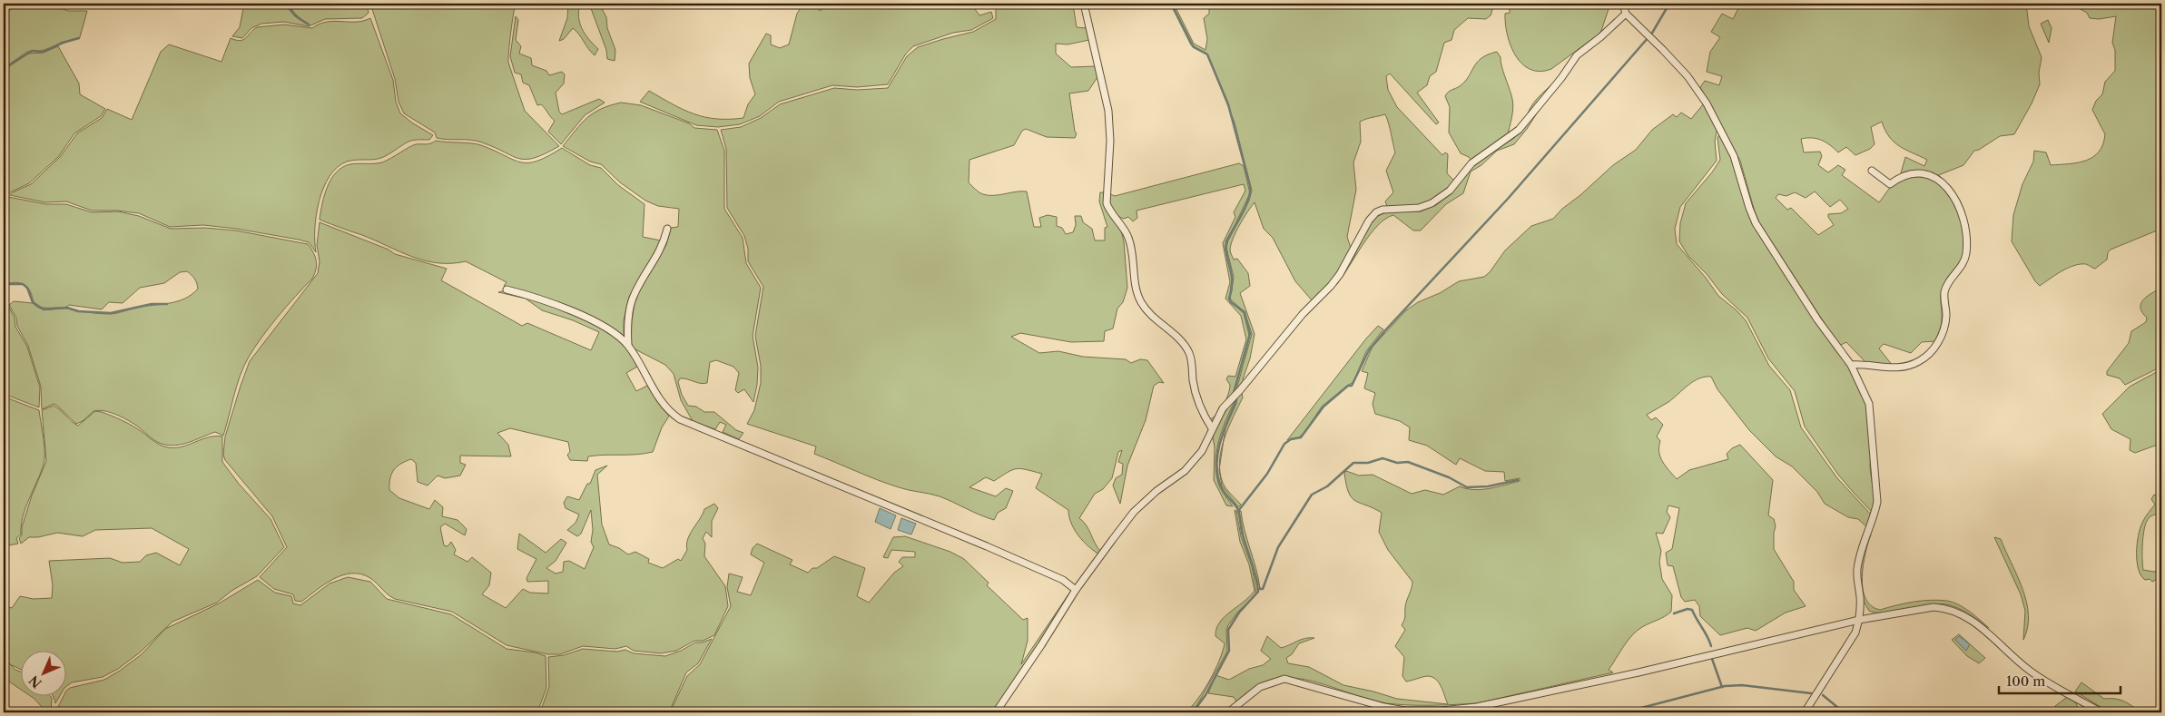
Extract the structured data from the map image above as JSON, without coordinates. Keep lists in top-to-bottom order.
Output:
{
  "scale_bar": "100 m",
  "north": "bottom left"
}
